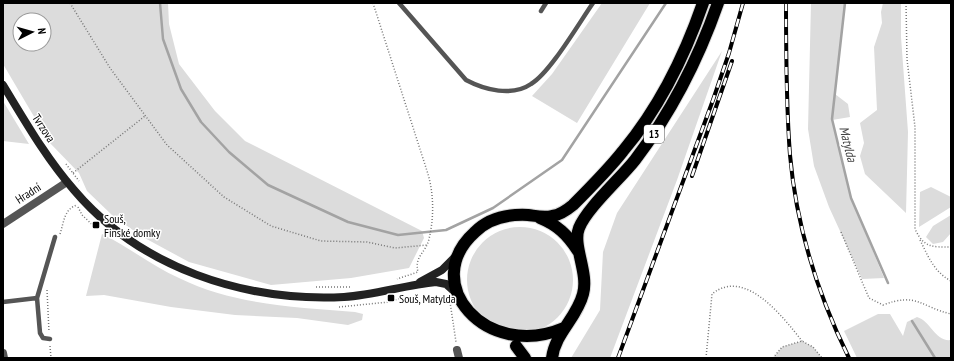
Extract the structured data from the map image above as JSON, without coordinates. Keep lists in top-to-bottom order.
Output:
{
  "streets": {
    "highway": ["13"],
    "street": ["Tvrzova", "Hradní"]
  },
  "crossings": [
    ["Tvrzova", "Hradní"]
  ],
  "water": ["Matylda"],
  "places": {
    "transit": ["Souš, Finské domky", "Souš, Matylda"]
  },
  "north": "right"
}
